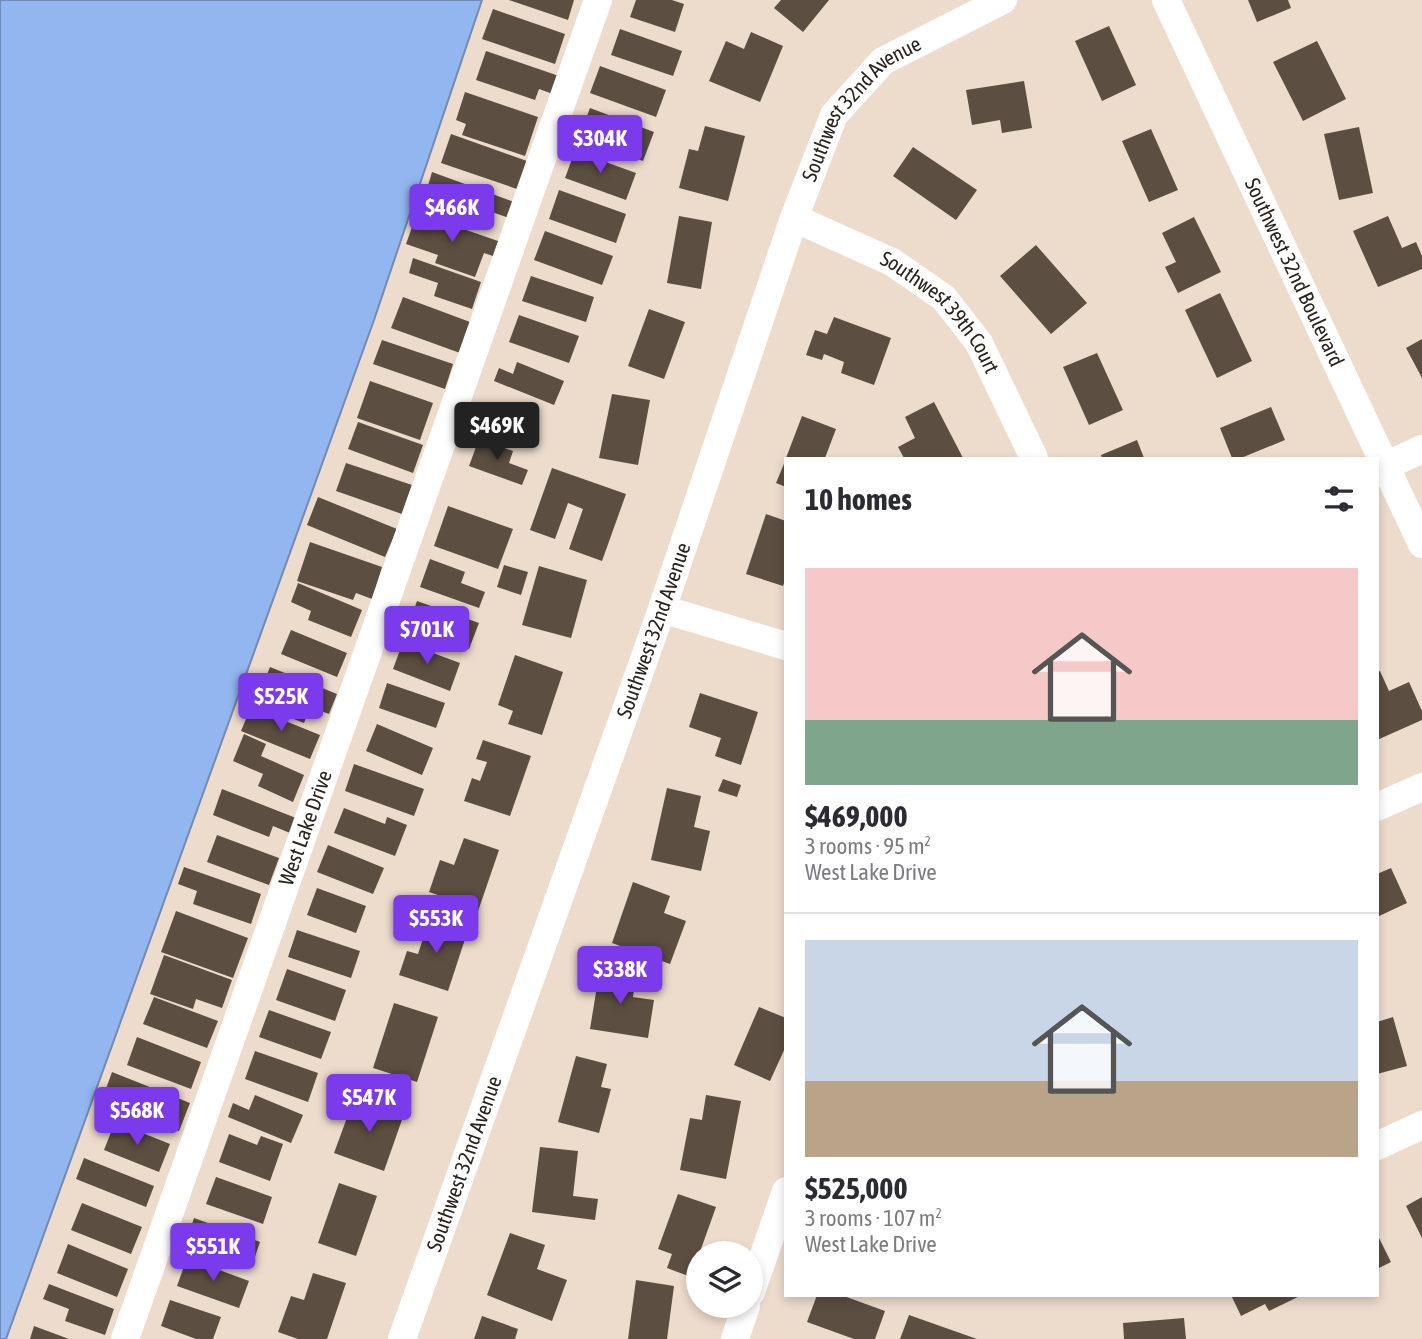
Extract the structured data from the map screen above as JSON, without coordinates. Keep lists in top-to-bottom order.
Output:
{
  "streets": {
    "street": [
      "Southwest 32nd Avenue",
      "Southwest 32nd Boulevard",
      "Southwest 39th Court",
      "West Lake Drive"
    ]
  },
  "crossings": [
    ["Southwest 32nd Avenue", "Southwest 39th Court"]
  ],
  "page": {
    "price": [
      "$304K",
      "$466K",
      "$469K",
      "$701K",
      "$525K",
      "$553K",
      "$338K",
      "$547K",
      "$568K",
      "$551K"
    ],
    "heading": "10 homes",
    "list": [
      {
        "name": "$469,000",
        "note": "3 rooms · 95 m² · West Lake Drive"
      },
      {
        "name": "$525,000",
        "note": "3 rooms · 107 m² · West Lake Drive"
      }
    ]
  }
}
